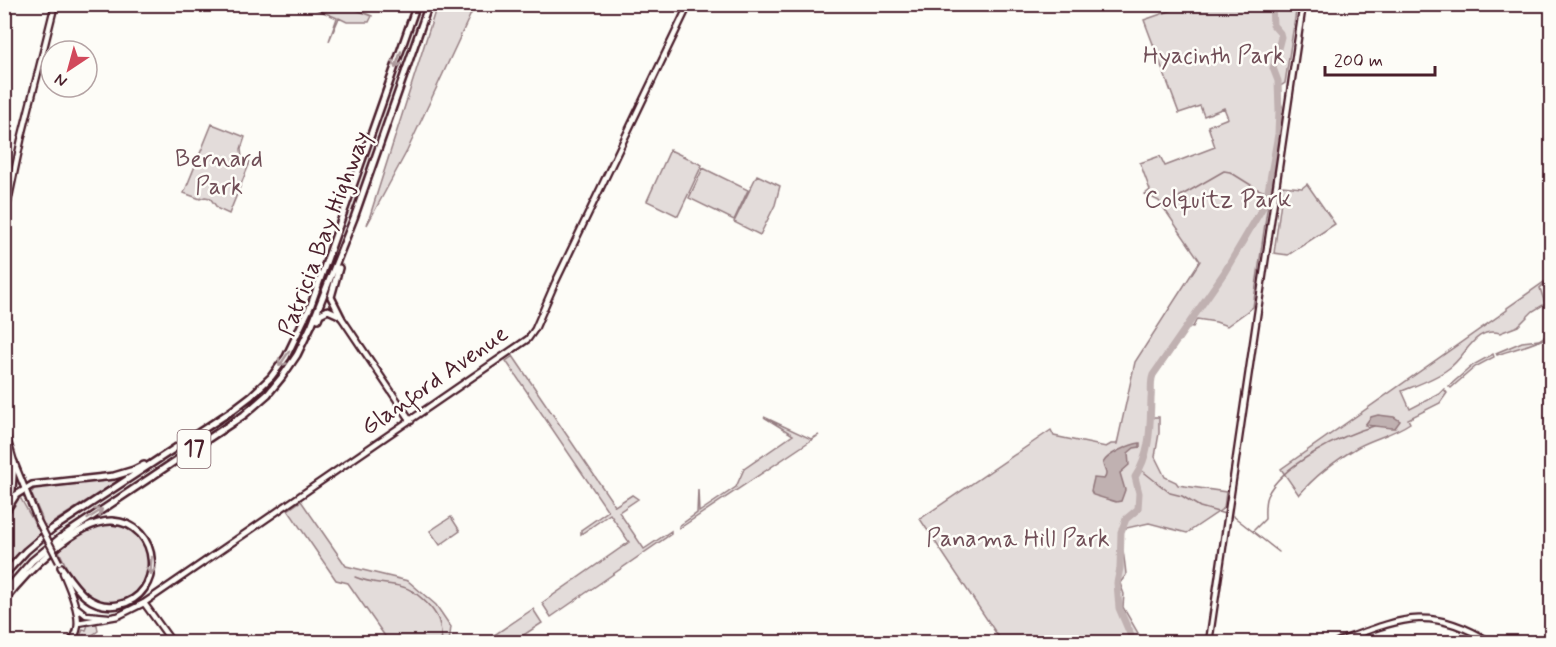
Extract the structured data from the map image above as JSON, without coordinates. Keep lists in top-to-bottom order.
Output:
{
  "streets": {
    "highway": ["Patricia Bay Highway", "17"],
    "main road": ["Glanford Avenue"]
  },
  "parks": [
    "Hyacinth Park",
    "Bernard Park",
    "Colquitz Park",
    "Panama Hill Park"
  ],
  "scale_bar": "200 m",
  "north": "bottom left"
}
